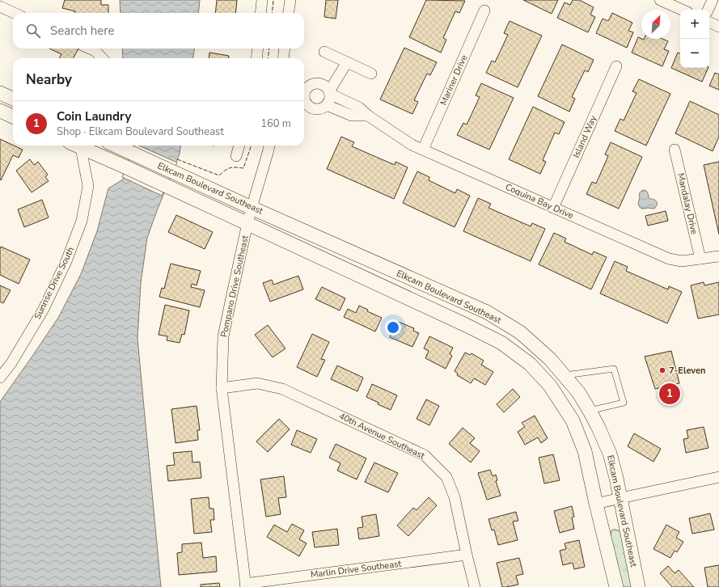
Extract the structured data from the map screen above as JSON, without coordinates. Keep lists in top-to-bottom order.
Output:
{
  "streets": {
    "street": [
      "Mariner Drive",
      "Island Way",
      "Elkcam Boulevard Southeast",
      "Coquina Bay Drive",
      "Mandalay Drive",
      "Sunrise Drive South",
      "Pompano Drive Southeast",
      "40th Avenue Southeast",
      "Marlin Drive Southeast"
    ]
  },
  "crossings": [
    ["Mariner Drive", "Coquina Bay Drive"],
    ["Island Way", "Coquina Bay Drive"],
    ["Elkcam Boulevard Southeast", "Pompano Drive Southeast"],
    ["Coquina Bay Drive", "Mandalay Drive"],
    ["Pompano Drive Southeast", "40th Avenue Southeast"],
    ["Pompano Drive Southeast", "Marlin Drive Southeast"],
    ["40th Avenue Southeast", "Marlin Drive Southeast"]
  ],
  "places": ["7-Eleven"],
  "north": "top right",
  "page": {
    "map_buttons": ["+", "−"],
    "search": "Search here",
    "heading": "Nearby",
    "list": [
      {
        "mark": "1",
        "name": "Coin Laundry",
        "note": "Shop · Elkcam Boulevard Southeast",
        "value": "160 m"
      }
    ],
    "pins": "1"
  }
}
